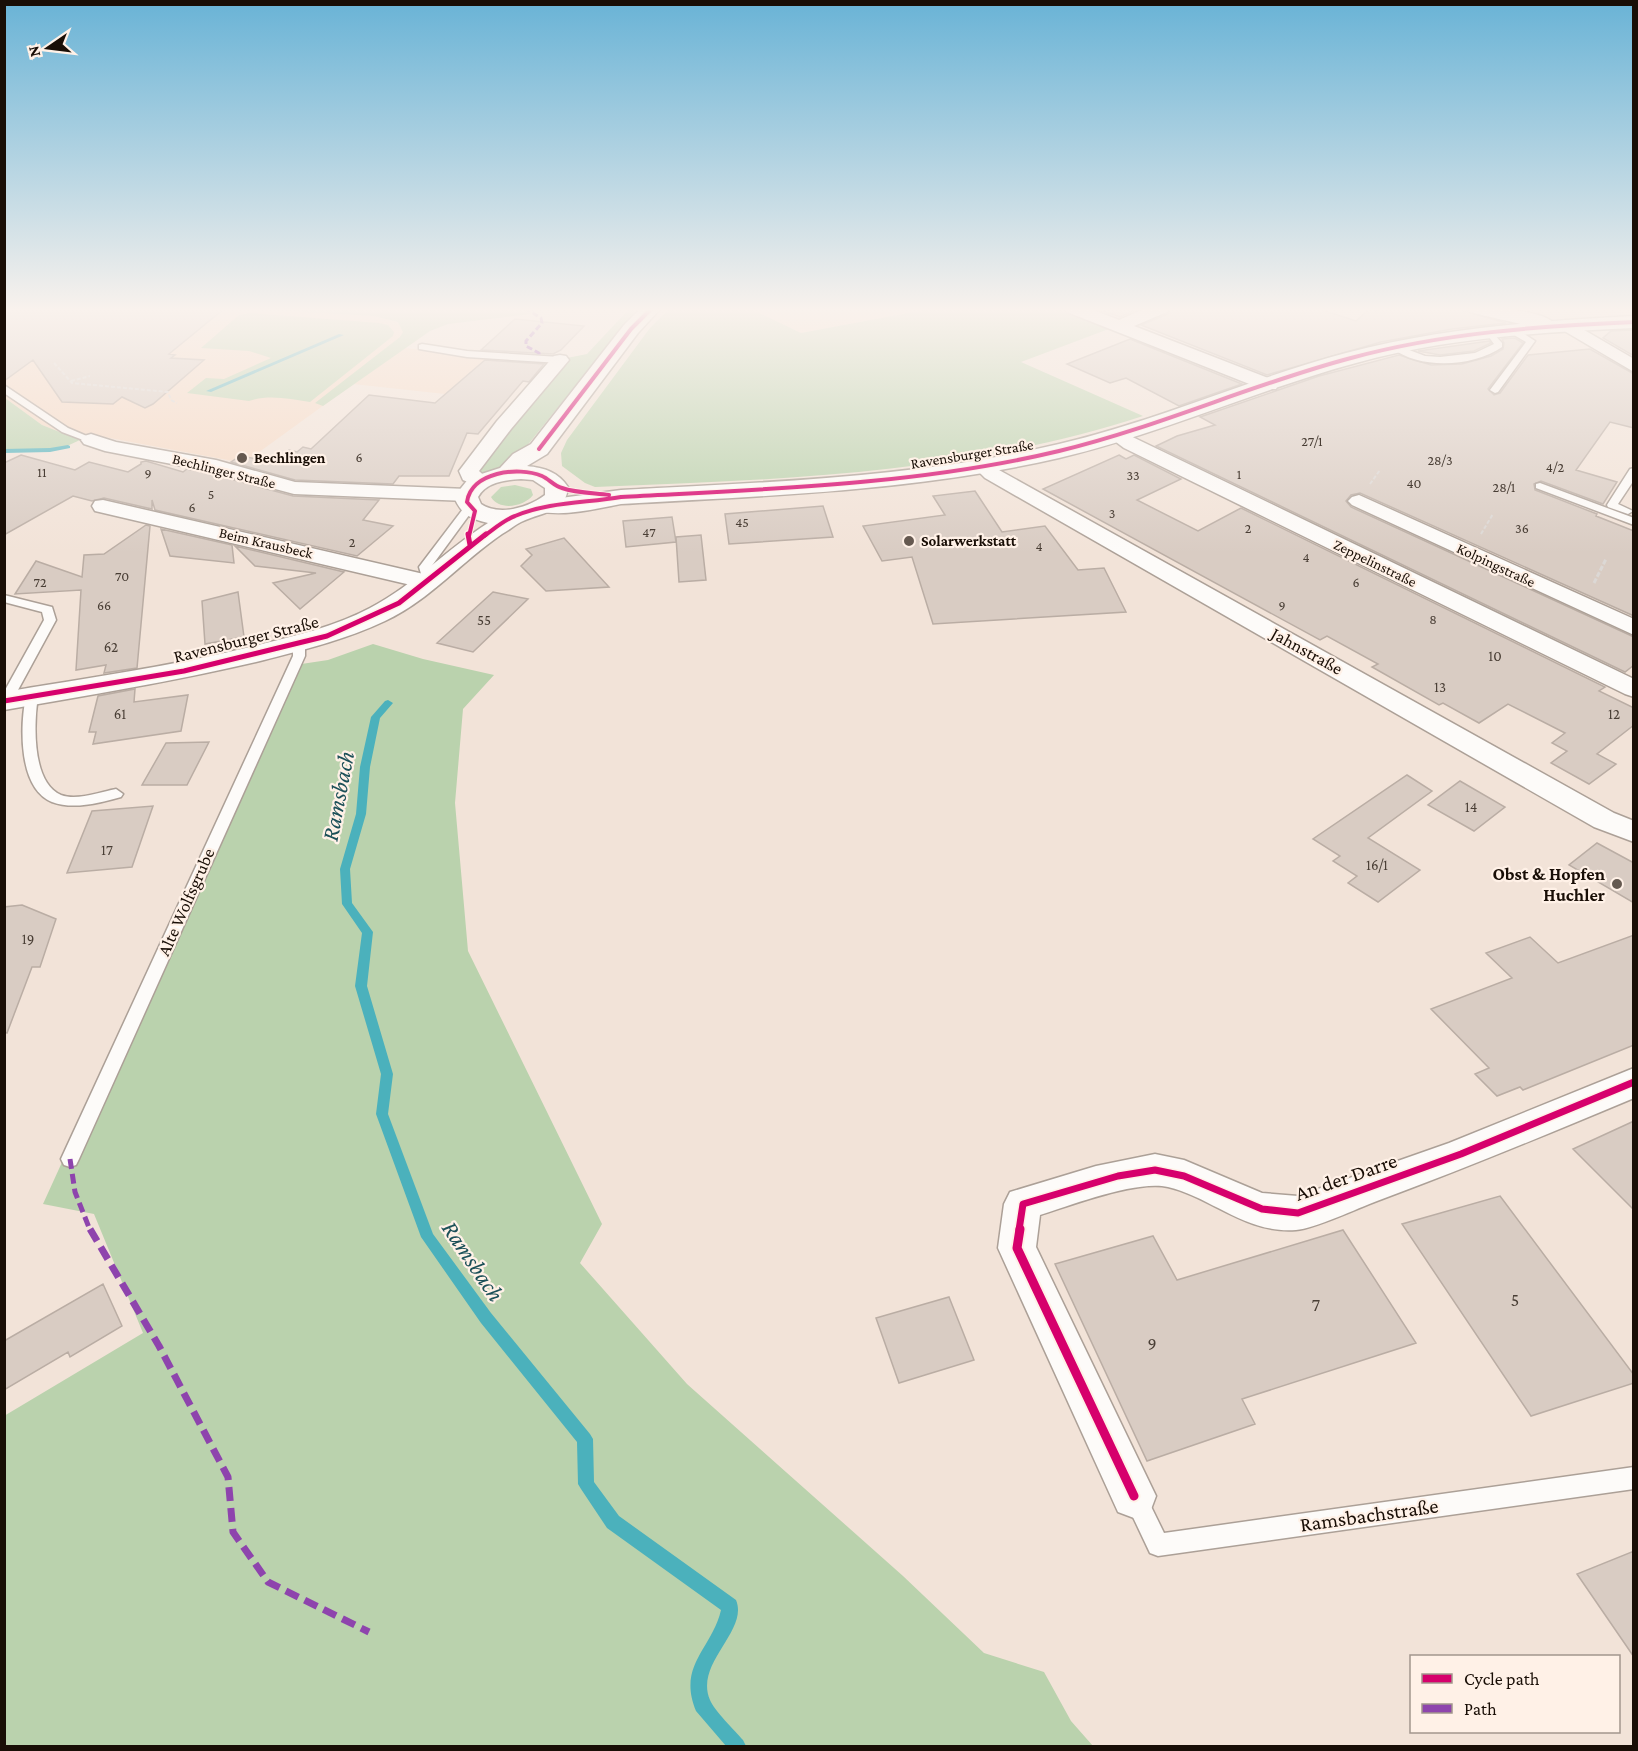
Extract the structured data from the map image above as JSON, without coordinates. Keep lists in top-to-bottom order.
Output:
{
  "streets": {
    "street": [
      "Ravensburger Straße",
      "Bechlinger Straße",
      "Beim Krausbeck",
      "Zeppelinstraße",
      "Kolpingstraße",
      "Jahnstraße",
      "An der Darre"
    ],
    "lane": ["Alte Wolfsgrube", "Ramsbachstraße"]
  },
  "crossings": [
    ["Ravensburger Straße", "Bechlinger Straße"],
    ["Ravensburger Straße", "Beim Krausbeck"],
    ["Ravensburger Straße", "Zeppelinstraße"],
    ["Ravensburger Straße", "Jahnstraße"],
    ["Ravensburger Straße", "Alte Wolfsgrube"],
    ["An der Darre", "Ramsbachstraße"]
  ],
  "water": ["Ramsbach"],
  "places": ["Bechlingen", "Solarwerkstatt", "Obst & Hopfen Huchler"],
  "house_numbers": [
    "27/1",
    "6",
    "28/3",
    "4/2",
    "11",
    "9",
    "1",
    "33",
    "40",
    "28/1",
    "5",
    "6",
    "3",
    "45",
    "2",
    "36",
    "47",
    "2",
    "4",
    "4",
    "70",
    "72",
    "6",
    "66",
    "9",
    "8",
    "55",
    "62",
    "10",
    "13",
    "61",
    "12",
    "14",
    "17",
    "16/1",
    "19",
    "5",
    "7",
    "9"
  ],
  "legend": ["Cycle path", "Path"],
  "north": "left"
}
